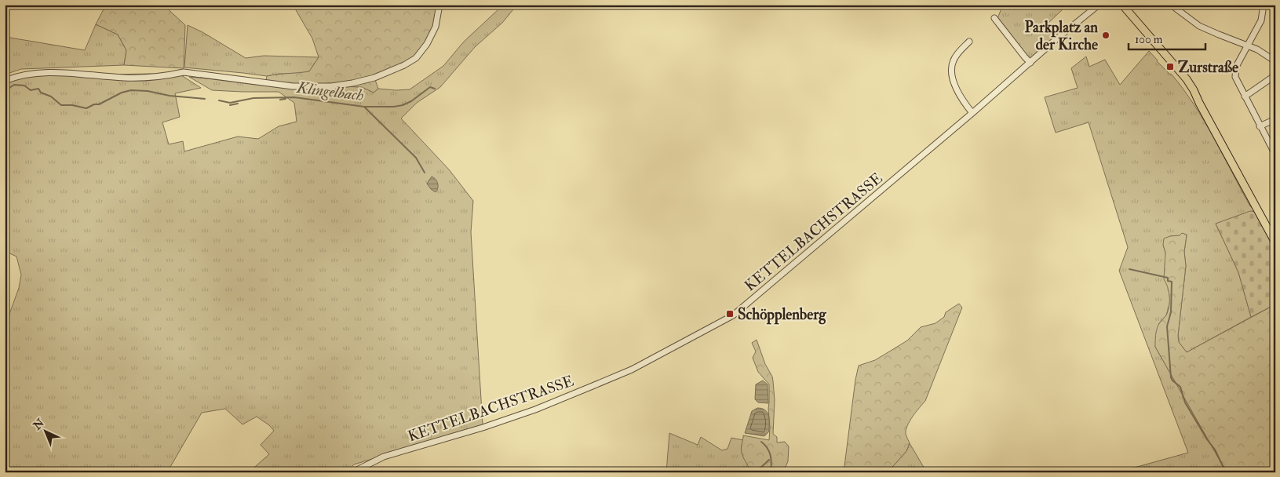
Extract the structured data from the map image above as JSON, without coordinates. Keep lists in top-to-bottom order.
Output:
{
  "streets": {
    "street": ["KETTELBACHSTRASSE"]
  },
  "water": ["Klingelbach"],
  "places": {
    "other": ["Parkplatz an der Kirche"],
    "transit": ["Zurstraße", "Schöpplenberg"]
  },
  "scale_bar": "100 m",
  "north": "top left"
}
